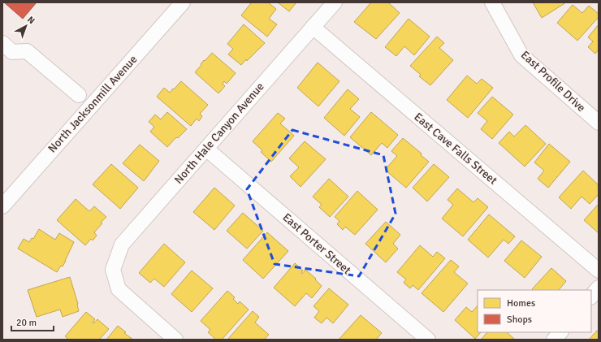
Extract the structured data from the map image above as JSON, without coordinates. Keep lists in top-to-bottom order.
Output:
{
  "streets": {
    "street": [
      "East Profile Drive",
      "North Jacksonmill Avenue",
      "North Hale Canyon Avenue",
      "East Cave Falls Street",
      "East Porter Street"
    ]
  },
  "crossings": [
    ["North Hale Canyon Avenue", "East Cave Falls Street"],
    ["North Hale Canyon Avenue", "East Porter Street"]
  ],
  "legend": ["Homes", "Shops"],
  "scale_bar": "20 m",
  "north": "top right"
}
